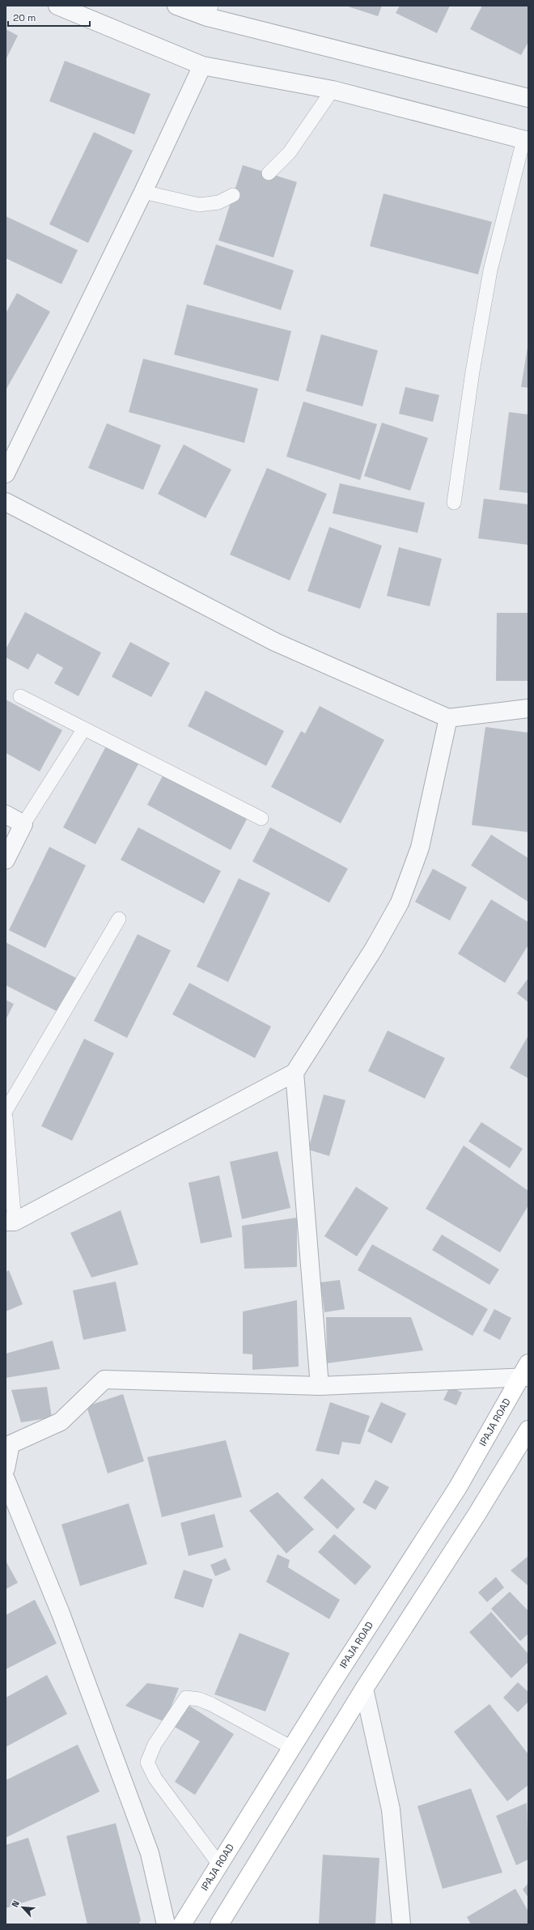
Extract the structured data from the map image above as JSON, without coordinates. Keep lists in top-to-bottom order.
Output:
{
  "streets": {
    "main road": ["IPAJA ROAD"]
  },
  "scale_bar": "20 m",
  "north": "top left"
}
